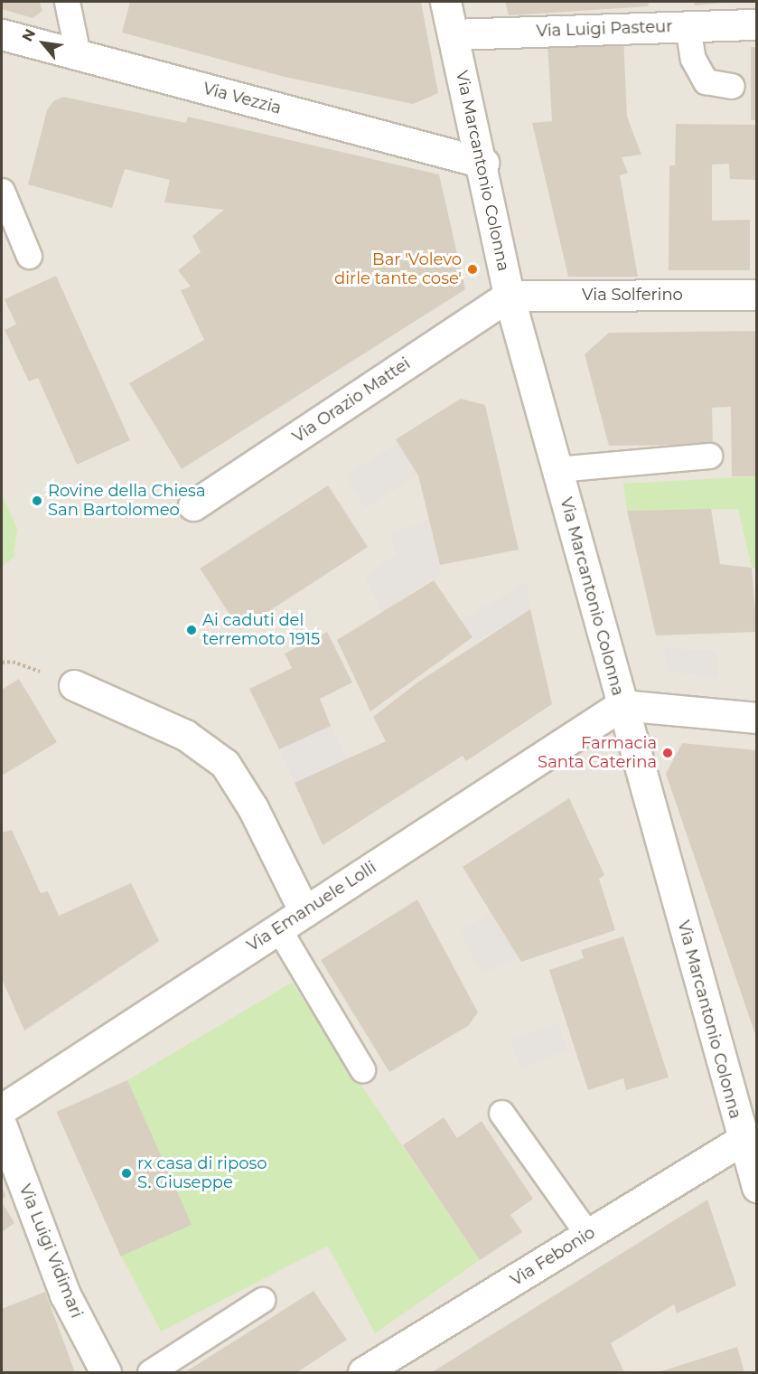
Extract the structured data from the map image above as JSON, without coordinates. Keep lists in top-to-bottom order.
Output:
{
  "streets": {
    "street": [
      "Via Luigi Pasteur",
      "Via Vezzia",
      "Via Marcantonio Colonna",
      "Via Solferino",
      "Via Orazio Mattei",
      "Via Emanuele Lolli",
      "Via Luigi Vidimari",
      "Via Febonio"
    ]
  },
  "crossings": [
    ["Via Luigi Pasteur", "Via Marcantonio Colonna"],
    ["Via Vezzia", "Via Marcantonio Colonna"],
    ["Via Marcantonio Colonna", "Via Solferino"],
    ["Via Marcantonio Colonna", "Via Orazio Mattei"],
    ["Via Marcantonio Colonna", "Via Emanuele Lolli"],
    ["Via Marcantonio Colonna", "Via Febonio"],
    ["Via Solferino", "Via Orazio Mattei"]
  ],
  "places": [
    "Bar 'Volevo dirle tante cose'",
    "Rovine della Chiesa San Bartolomeo",
    "Ai caduti del terremoto 1915",
    "Farmacia Santa Caterina",
    "rx casa di riposo S. Giuseppe"
  ],
  "north": "top left"
}
